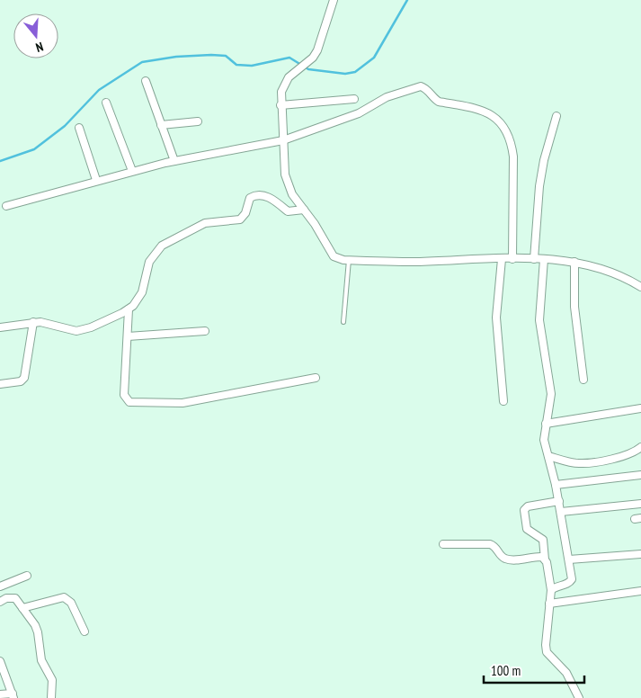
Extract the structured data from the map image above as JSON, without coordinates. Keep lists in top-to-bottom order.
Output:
{
  "scale_bar": "100 m",
  "north": "bottom"
}
